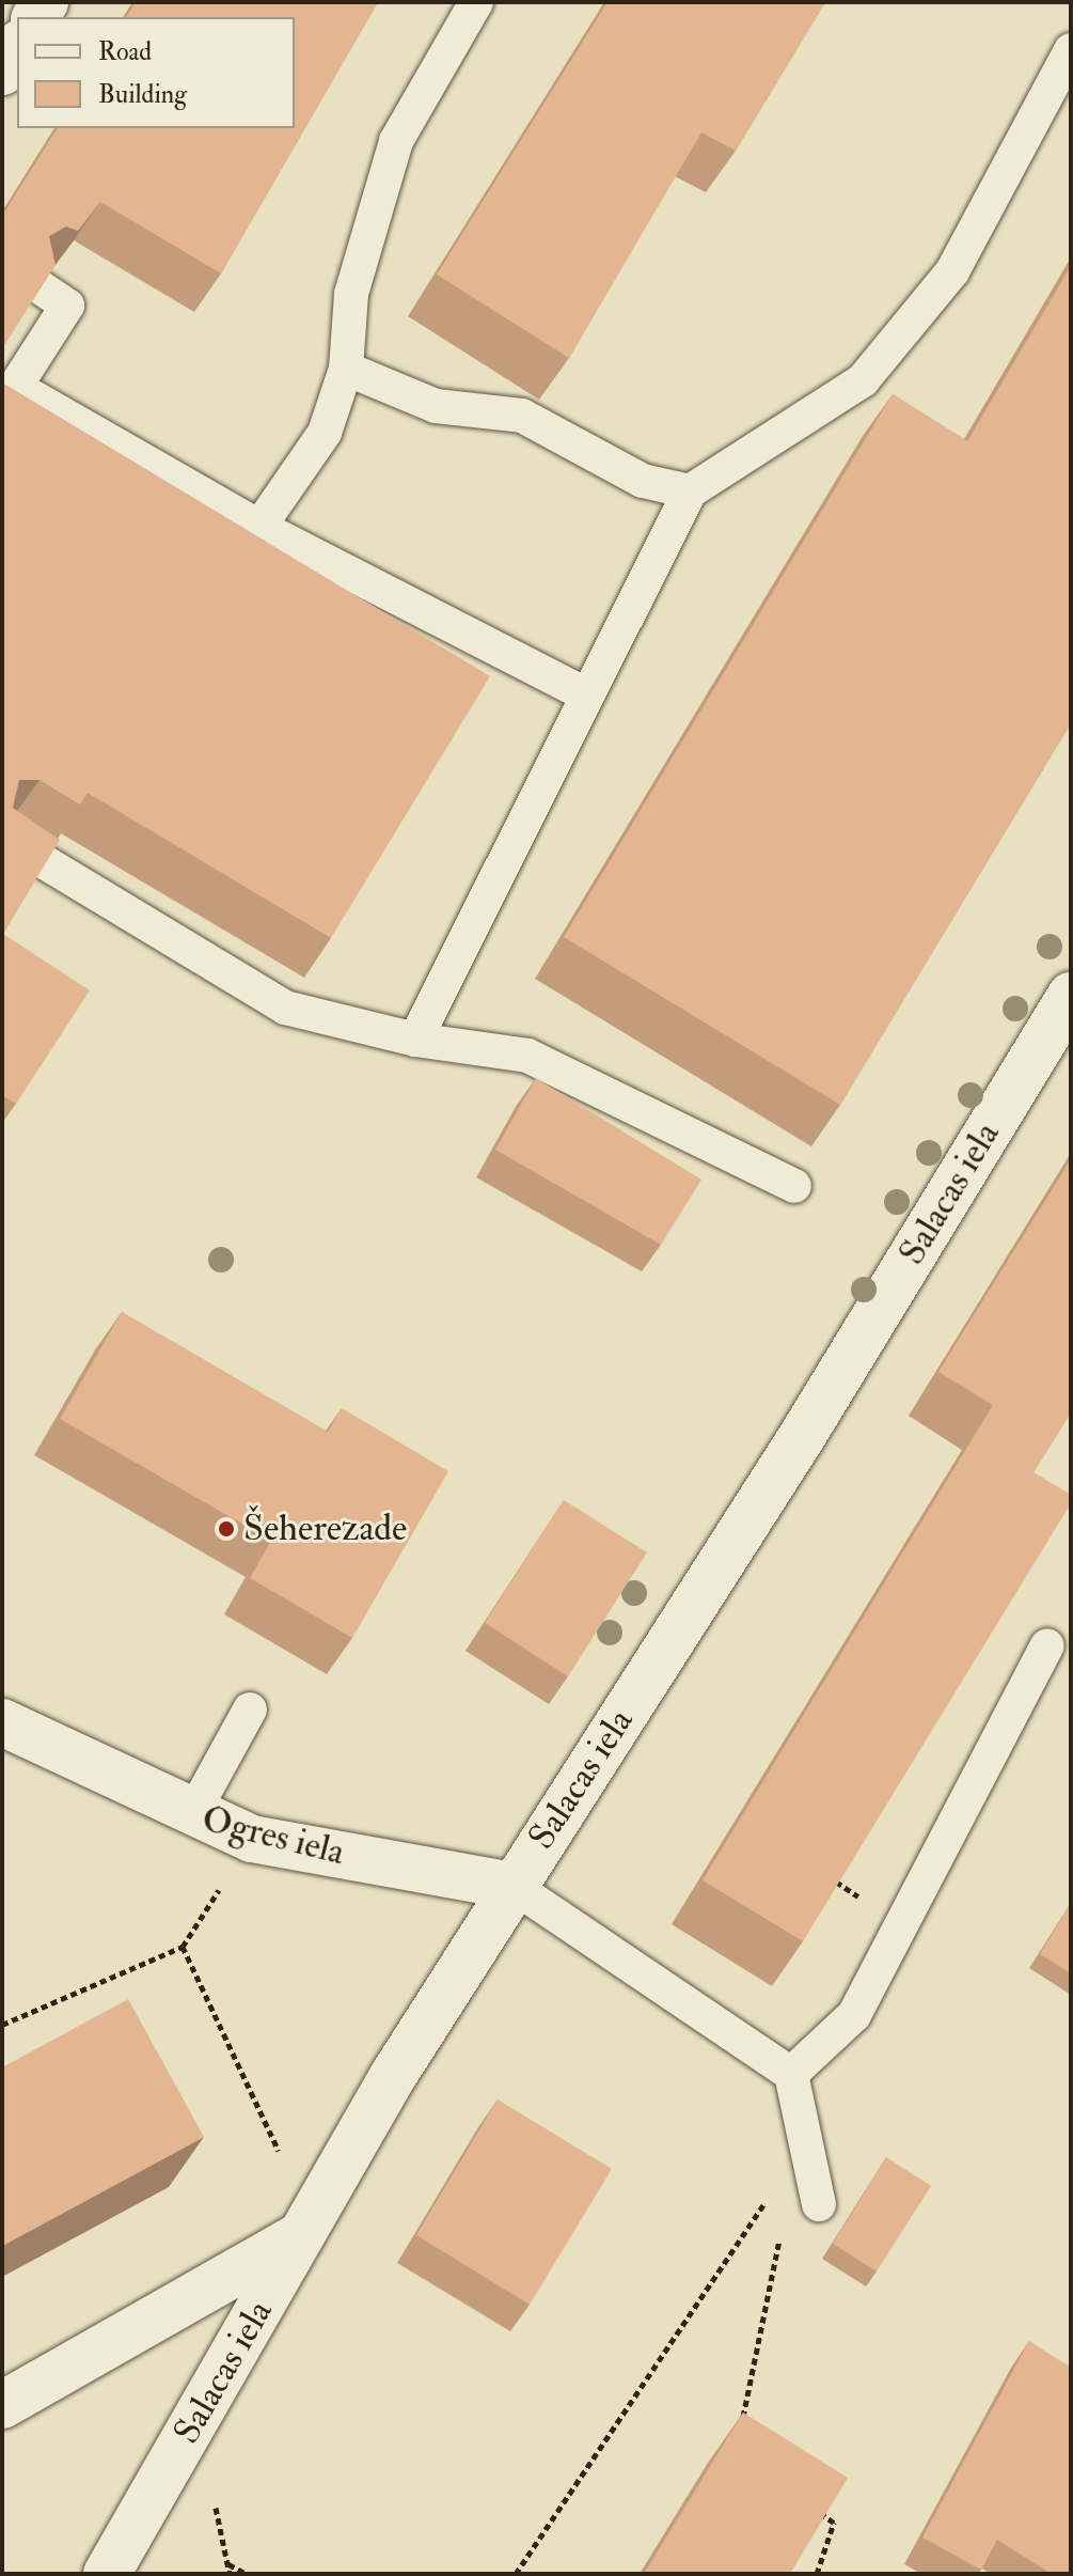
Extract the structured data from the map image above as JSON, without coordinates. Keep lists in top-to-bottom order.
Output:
{
  "streets": {
    "street": ["Salacas iela", "Ogres iela"]
  },
  "crossings": [
    ["Salacas iela", "Ogres iela"]
  ],
  "places": ["Šeherezade"],
  "legend": ["Road", "Building"]
}
